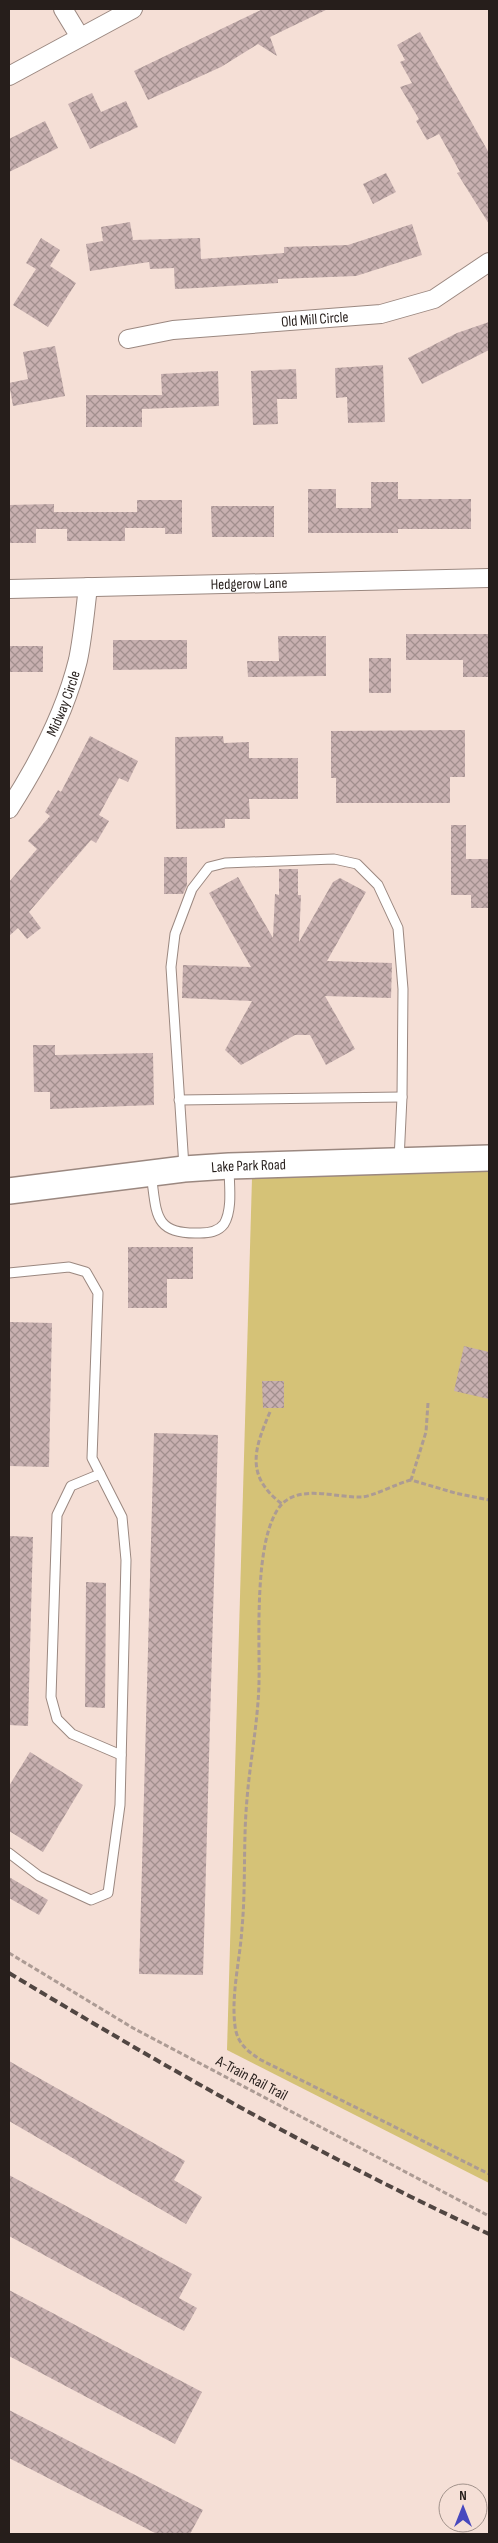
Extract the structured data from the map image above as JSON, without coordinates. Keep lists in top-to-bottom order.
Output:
{
  "streets": {
    "main road": ["Lake Park Road"],
    "street": ["Old Mill Circle", "Hedgerow Lane", "Midway Circle"],
    "path": ["A-Train Rail Trail"]
  },
  "crossings": [
    ["Hedgerow Lane", "Midway Circle"]
  ],
  "north": "top"
}
